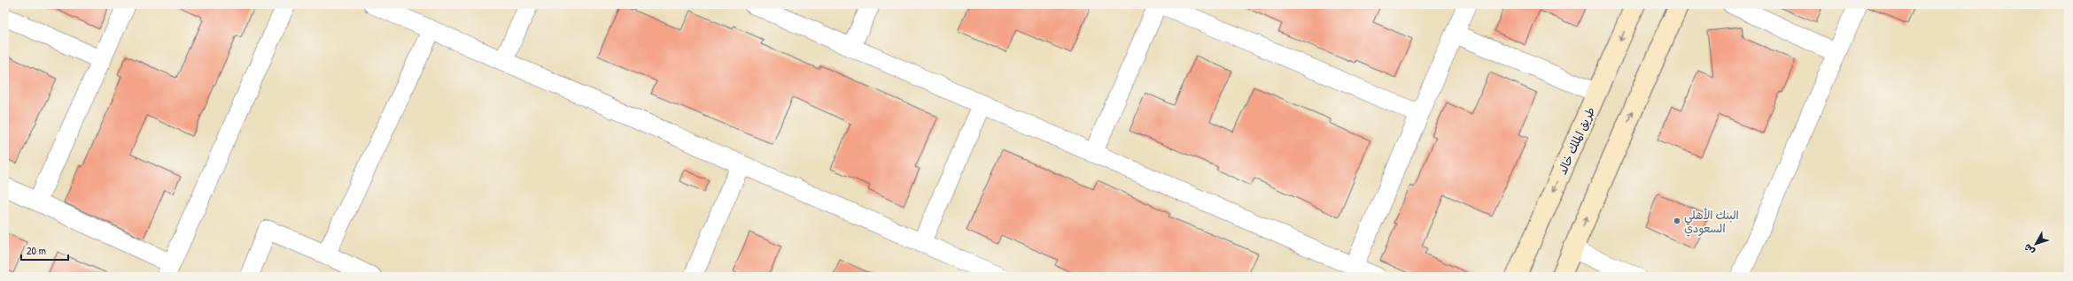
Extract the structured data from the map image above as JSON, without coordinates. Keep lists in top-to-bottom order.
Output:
{
  "streets": {
    "main road": ["طريق الملك خالد"]
  },
  "places": ["البنك الأهلي السعودي"],
  "scale_bar": "20 m",
  "north": "bottom left"
}
